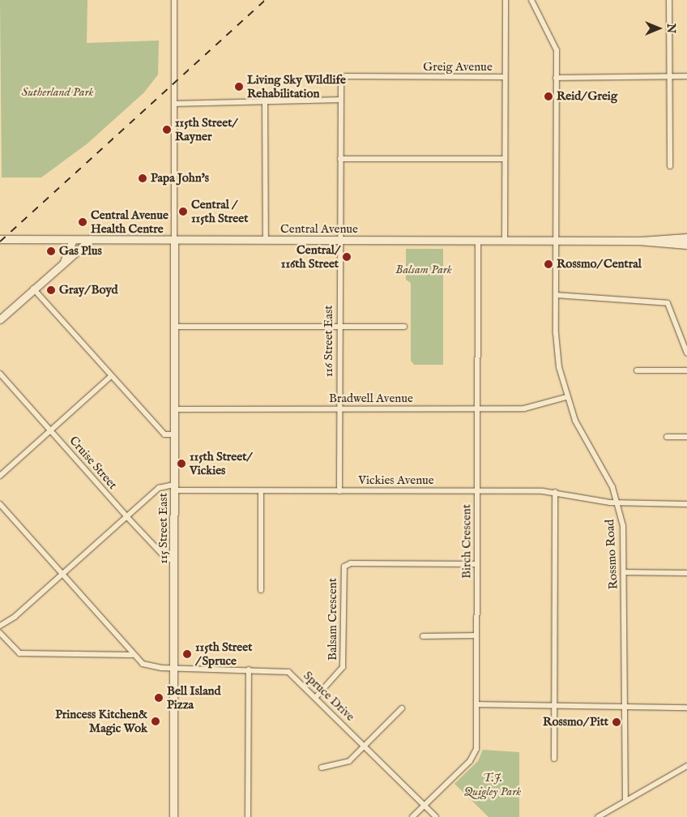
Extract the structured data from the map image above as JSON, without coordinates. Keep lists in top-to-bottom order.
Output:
{
  "streets": {
    "main road": ["Central Avenue", "115 Street East"],
    "street": [
      "Greig Avenue",
      "116 Street East",
      "Bradwell Avenue",
      "Cruise Street",
      "Vickies Avenue",
      "Birch Crescent",
      "Rossmo Road",
      "Balsam Crescent",
      "Spruce Drive"
    ]
  },
  "crossings": [
    ["Greig Avenue", "Central Avenue"],
    ["Greig Avenue", "116 Street East"],
    ["Central Avenue", "116 Street East"],
    ["Central Avenue", "115 Street East"],
    ["Central Avenue", "Birch Crescent"],
    ["Central Avenue", "Rossmo Road"],
    ["116 Street East", "Bradwell Avenue"],
    ["116 Street East", "Vickies Avenue"],
    ["Bradwell Avenue", "115 Street East"],
    ["Bradwell Avenue", "Birch Crescent"],
    ["Bradwell Avenue", "Rossmo Road"],
    ["Cruise Street", "Vickies Avenue"],
    ["Cruise Street", "115 Street East"],
    ["Vickies Avenue", "115 Street East"],
    ["Vickies Avenue", "Birch Crescent"],
    ["Vickies Avenue", "Rossmo Road"],
    ["115 Street East", "Spruce Drive"],
    ["Birch Crescent", "Balsam Crescent"],
    ["Birch Crescent", "Spruce Drive"],
    ["Balsam Crescent", "Spruce Drive"]
  ],
  "parks": ["Sutherland Park", "Balsam Park", "T.J. Quigley Park"],
  "places": [
    "Living Sky Wildlife Rehabilitation",
    "Reid/ Greig",
    "115th Street/ Rayner",
    "Papa John's",
    "Central / 115th Street",
    "Central Avenue Health Centre",
    "Gas Plus",
    "Central/ 116th Street",
    "Rossmo/ Central",
    "Gray/ Boyd",
    "115th Street/ Vickies",
    "115th Street / Spruce",
    "Bell Island Pizza",
    "Princess Kitchen& Magic Wok",
    "Rossmo/ Pitt"
  ],
  "north": "right"
}
